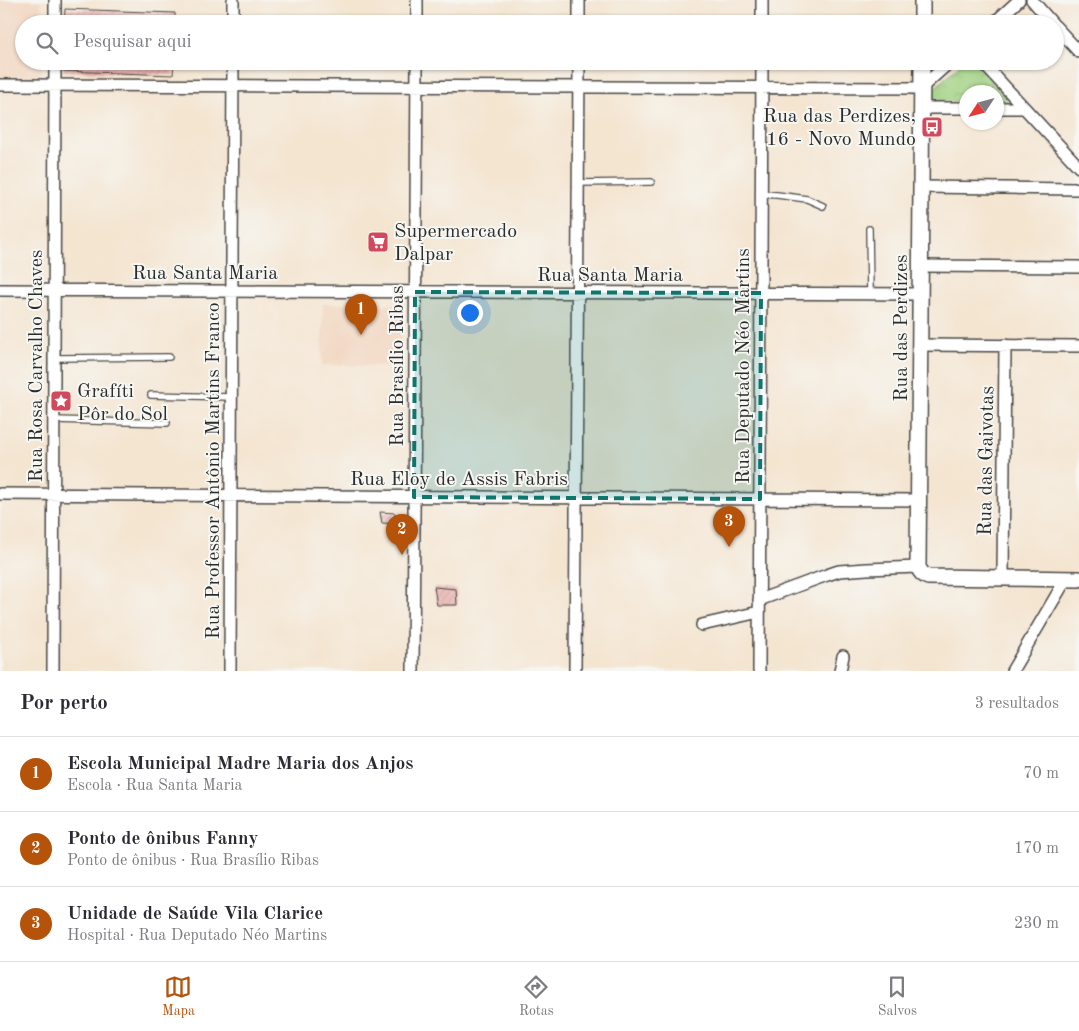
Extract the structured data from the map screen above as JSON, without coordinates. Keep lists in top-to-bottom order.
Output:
{
  "streets": {
    "street": [
      "Rua Santa Maria",
      "Rua das Perdizes",
      "Rua Rosa Carvalho Chaves",
      "Rua Brasílio Ribas",
      "Rua Deputado Néo Martins",
      "Rua das Gaivotas",
      "Rua Professor Antônio Martins Franco",
      "Rua Eloy de Assis Fabris"
    ]
  },
  "crossings": [
    ["Rua Santa Maria", "Rua das Perdizes"],
    ["Rua Santa Maria", "Rua Rosa Carvalho Chaves"],
    ["Rua Santa Maria", "Rua Brasílio Ribas"],
    ["Rua Santa Maria", "Rua Deputado Néo Martins"],
    ["Rua Santa Maria", "Rua Professor Antônio Martins Franco"],
    ["Rua das Perdizes", "Rua Eloy de Assis Fabris"],
    ["Rua Rosa Carvalho Chaves", "Rua Eloy de Assis Fabris"],
    ["Rua Brasílio Ribas", "Rua Eloy de Assis Fabris"],
    ["Rua Deputado Néo Martins", "Rua Eloy de Assis Fabris"],
    ["Rua Professor Antônio Martins Franco", "Rua Eloy de Assis Fabris"]
  ],
  "places": {
    "bus stop": ["Rua das Perdizes, 16 - Novo Mundo"],
    "supermarket": ["Supermercado Dalpar"],
    "place": ["Grafíti Pôr do Sol"]
  },
  "north": "bottom left",
  "page": {
    "search": "Pesquisar aqui",
    "pins": ["1", "3", "2"],
    "heading": ["Por perto", "3 resultados"],
    "list": [
      {
        "mark": "1",
        "name": "Escola Municipal Madre Maria dos Anjos",
        "note": "Escola · Rua Santa Maria",
        "value": "70 m"
      },
      {
        "mark": "2",
        "name": "Ponto de ônibus Fanny",
        "note": "Ponto de ônibus · Rua Brasílio Ribas",
        "value": "170 m"
      },
      {
        "mark": "3",
        "name": "Unidade de Saúde Vila Clarice",
        "note": "Hospital · Rua Deputado Néo Martins",
        "value": "230 m"
      }
    ],
    "nav": ["Mapa", "Rotas", "Salvos"]
  }
}
